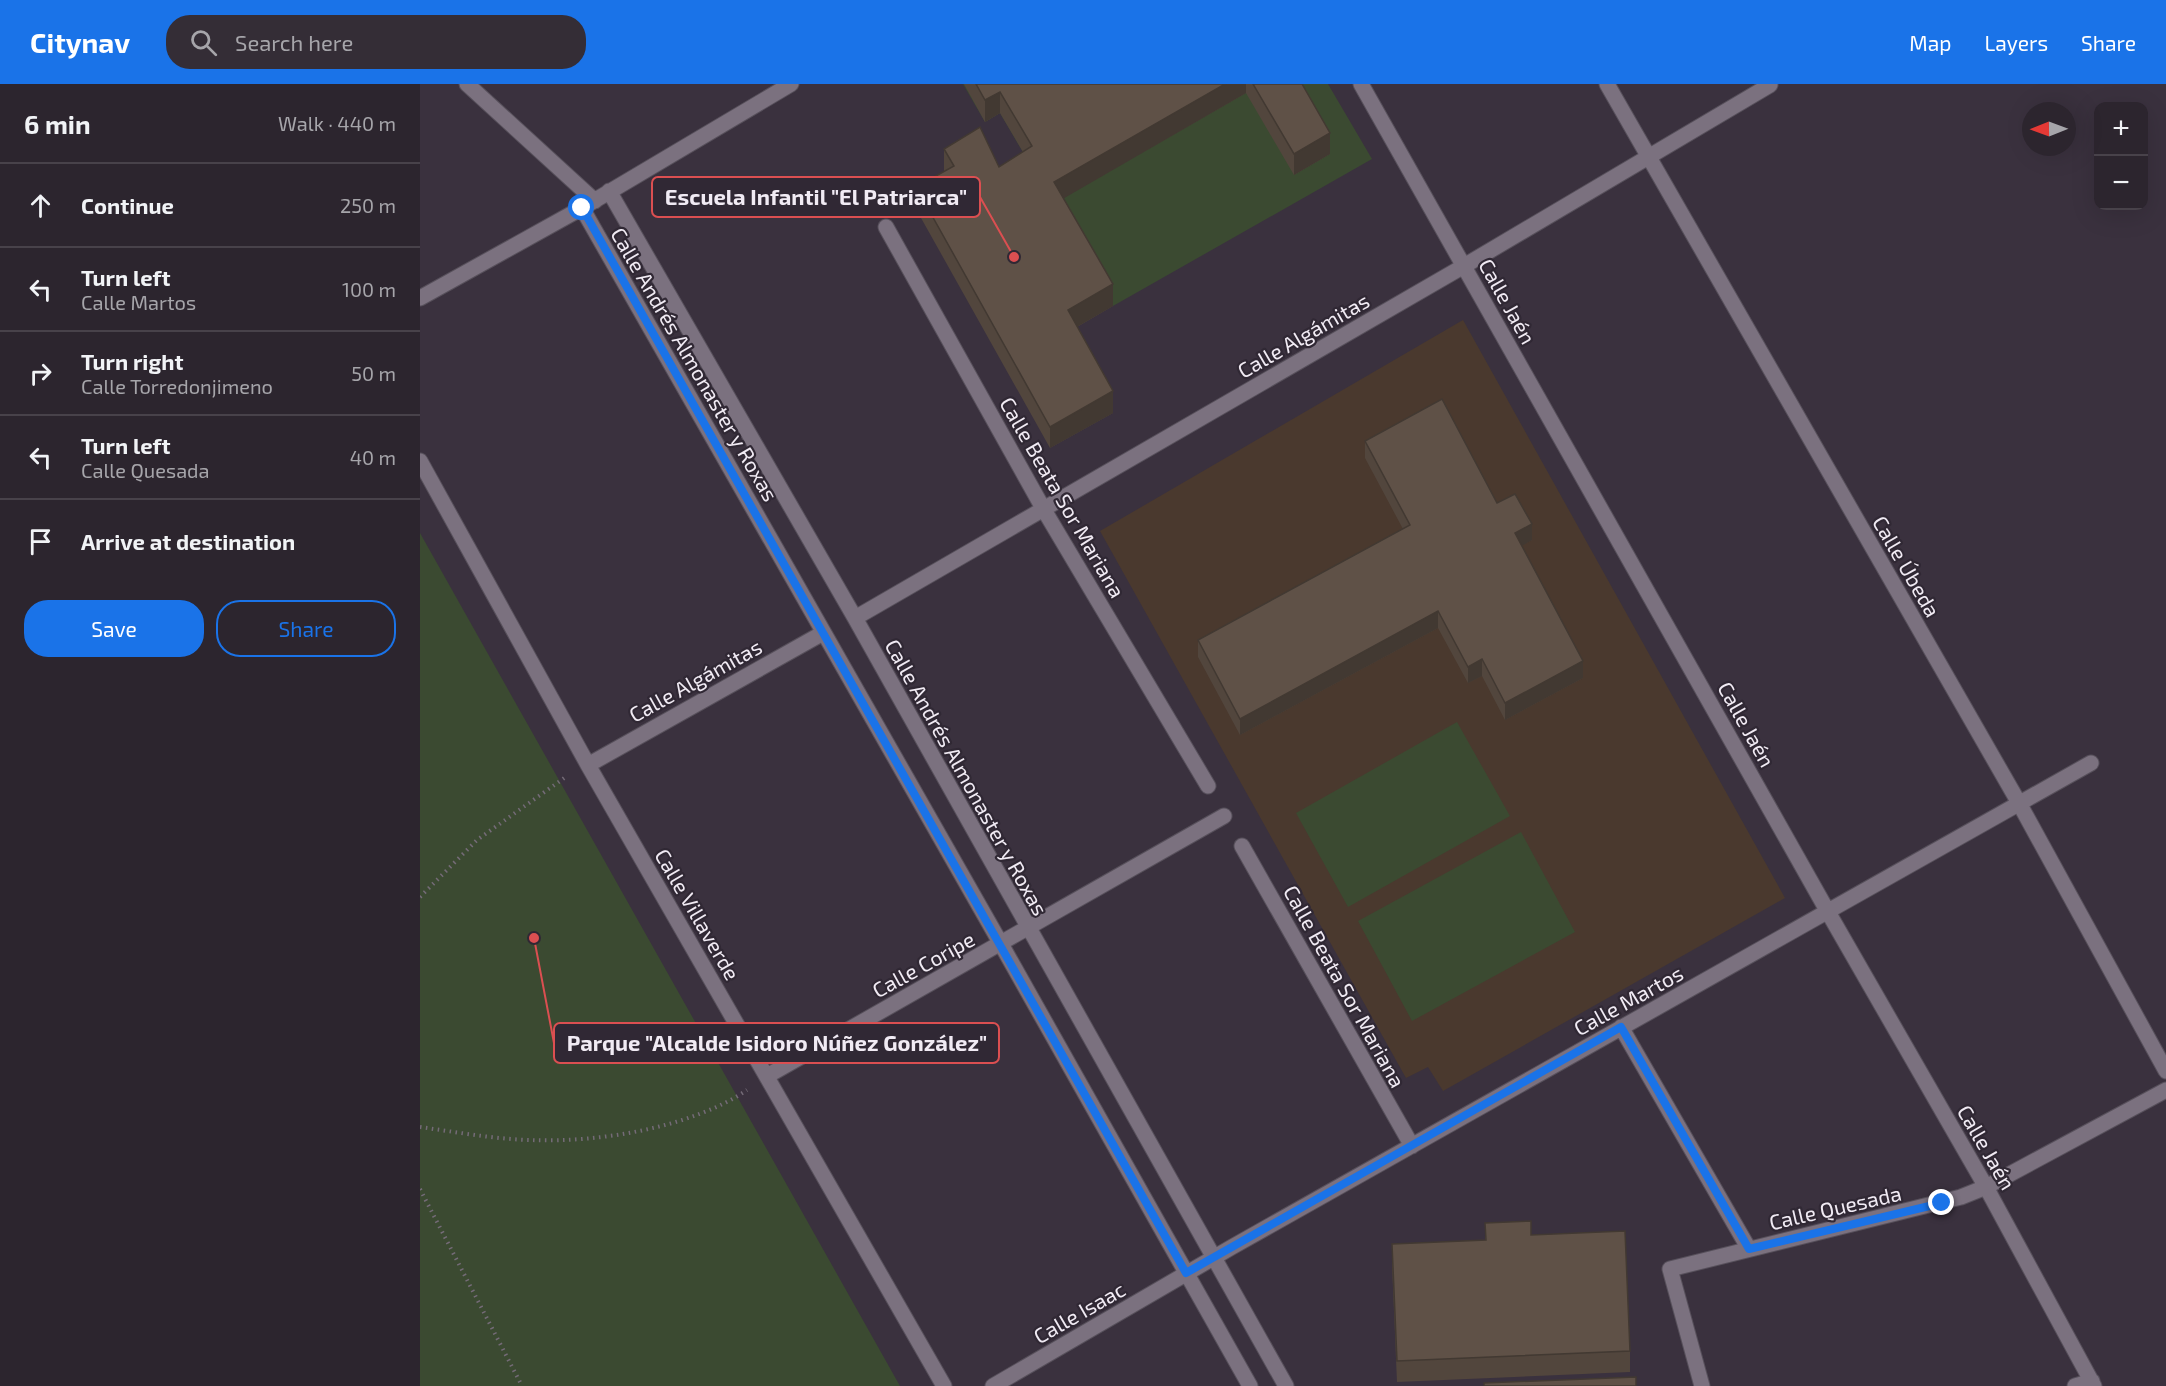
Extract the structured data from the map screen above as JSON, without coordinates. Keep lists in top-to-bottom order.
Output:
{
  "streets": {
    "street": [
      "Calle Jaén",
      "Calle Algámitas",
      "Calle Andrés Almonaster y Roxas",
      "Calle Beata Sor Mariana",
      "Calle Úbeda",
      "Calle Villaverde",
      "Calle Coripe",
      "Calle Martos",
      "Calle Quesada",
      "Calle Isaac"
    ]
  },
  "crossings": [
    ["Calle Jaén", "Calle Algámitas"],
    ["Calle Jaén", "Calle Martos"],
    ["Calle Jaén", "Calle Quesada"],
    ["Calle Algámitas", "Calle Andrés Almonaster y Roxas"],
    ["Calle Algámitas", "Calle Beata Sor Mariana"],
    ["Calle Algámitas", "Calle Úbeda"],
    ["Calle Algámitas", "Calle Villaverde"],
    ["Calle Andrés Almonaster y Roxas", "Calle Coripe"],
    ["Calle Andrés Almonaster y Roxas", "Calle Martos"],
    ["Calle Andrés Almonaster y Roxas", "Calle Isaac"],
    ["Calle Beata Sor Mariana", "Calle Martos"],
    ["Calle Úbeda", "Calle Martos"],
    ["Calle Villaverde", "Calle Coripe"],
    ["Calle Martos", "Calle Isaac"]
  ],
  "places": ["Escuela Infantil \"El Patriarca\"", "Parque \"Alcalde Isidoro Núñez González\""],
  "north": "left",
  "page": {
    "header": "Citynav",
    "search": "Search here",
    "nav": ["Map", "Layers", "Share"],
    "heading": ["6 min", "Walk · 440 m"],
    "map_buttons": ["+", "−"],
    "list": [
      ["Continue", "250 m"],
      ["Turn left", "Calle Martos", "100 m"],
      ["Turn right", "Calle Torredonjimeno", "50 m"],
      ["Turn left", "Calle Quesada", "40 m"],
      "Arrive at destination"
    ],
    "buttons": ["Save", "Share"]
  }
}
